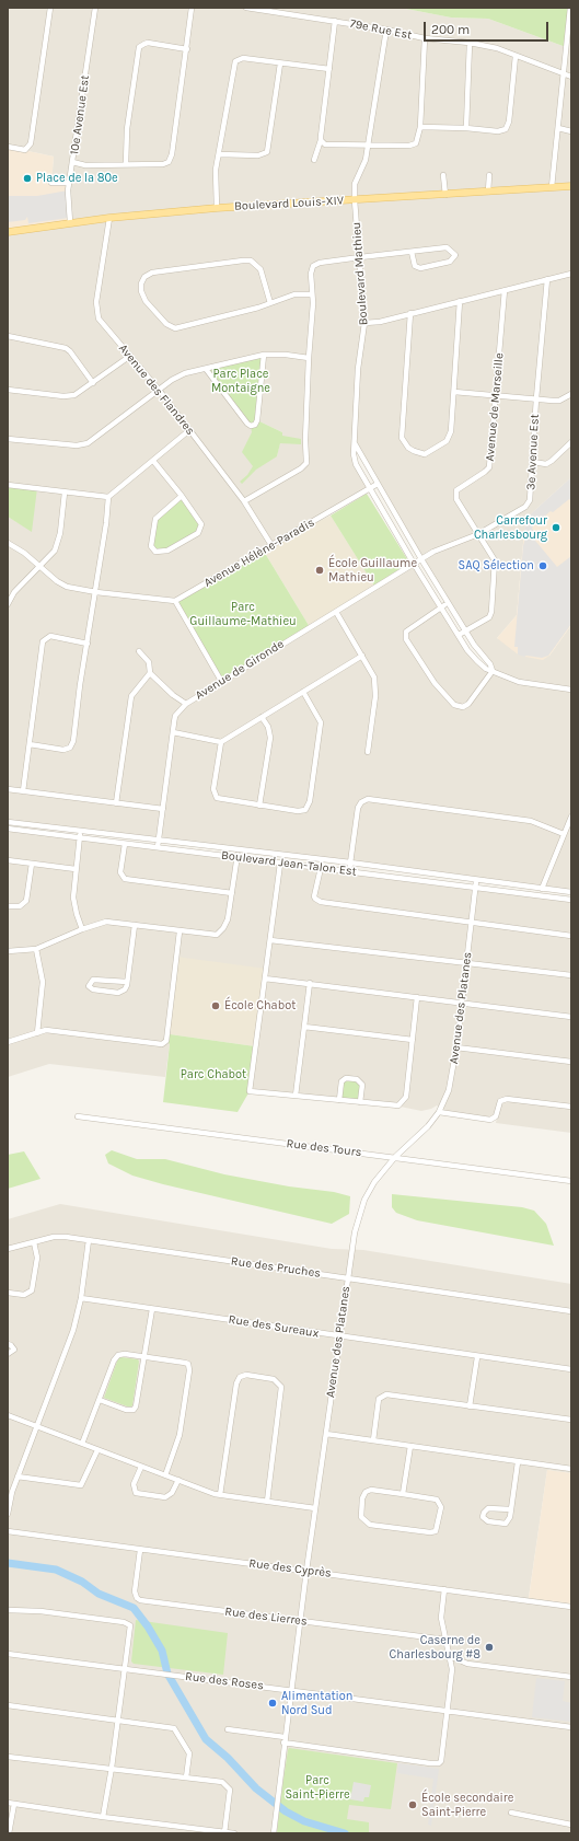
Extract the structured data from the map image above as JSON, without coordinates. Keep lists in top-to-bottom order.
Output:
{
  "streets": {
    "main road": ["Boulevard Louis-XIV"],
    "street": [
      "79e Rue Est",
      "10e Avenue Est",
      "Boulevard Mathieu",
      "Avenue des Flandres",
      "Avenue de Marseille",
      "3e Avenue Est",
      "Avenue Hélène-Paradis",
      "Avenue de Gironde",
      "Boulevard Jean-Talon Est",
      "Avenue des Platanes",
      "Rue des Tours",
      "Rue des Pruches",
      "Rue des Sureaux",
      "Rue des Cyprès",
      "Rue des Lierres",
      "Rue des Roses"
    ]
  },
  "crossings": [
    ["79e Rue Est", "Boulevard Mathieu"],
    ["10e Avenue Est", "Boulevard Louis-XIV"],
    ["Boulevard Louis-XIV", "Boulevard Mathieu"],
    ["Boulevard Louis-XIV", "Avenue des Flandres"],
    ["Boulevard Mathieu", "Avenue de Marseille"],
    ["Boulevard Mathieu", "Avenue Hélène-Paradis"],
    ["Boulevard Mathieu", "Avenue de Gironde"],
    ["Avenue des Flandres", "Avenue Hélène-Paradis"],
    ["Avenue de Marseille", "3e Avenue Est"],
    ["3e Avenue Est", "Avenue de Gironde"],
    ["Avenue de Gironde", "Boulevard Jean-Talon Est"],
    ["Boulevard Jean-Talon Est", "Avenue des Platanes"],
    ["Avenue des Platanes", "Rue des Tours"],
    ["Avenue des Platanes", "Rue des Pruches"],
    ["Avenue des Platanes", "Rue des Sureaux"],
    ["Avenue des Platanes", "Rue des Cyprès"],
    ["Avenue des Platanes", "Rue des Lierres"],
    ["Avenue des Platanes", "Rue des Roses"],
    ["Rue des Cyprès", "Rue des Lierres"]
  ],
  "parks": [
    "Parc Place Montaigne",
    "Parc Guillaume-Mathieu",
    "Parc Chabot",
    "Parc Saint-Pierre"
  ],
  "places": [
    "Place de la 80e",
    "Carrefour Charlesbourg",
    "SAQ Sélection",
    "École Guillaume Mathieu",
    "École Chabot",
    "Caserne de Charlesbourg #8",
    "Alimentation Nord Sud",
    "École secondaire Saint-Pierre"
  ],
  "scale_bar": "200 m"
}
